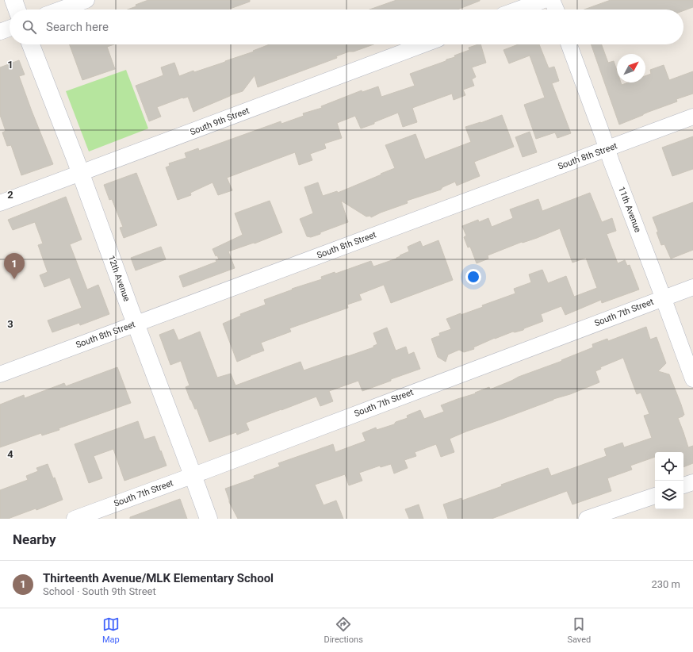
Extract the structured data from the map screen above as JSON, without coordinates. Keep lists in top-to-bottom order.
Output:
{
  "streets": {
    "street": [
      "South 9th Street",
      "South 8th Street",
      "11th Avenue",
      "12th Avenue",
      "South 7th Street"
    ]
  },
  "crossings": [
    ["South 9th Street", "12th Avenue"],
    ["South 8th Street", "11th Avenue"],
    ["South 8th Street", "12th Avenue"],
    ["11th Avenue", "South 7th Street"],
    ["12th Avenue", "South 7th Street"]
  ],
  "north": "top right",
  "page": {
    "search": "Search here",
    "pins": "1",
    "heading": "Nearby",
    "list": [
      {
        "mark": "1",
        "name": "Thirteenth Avenue/MLK Elementary School",
        "note": "School · South 9th Street",
        "value": "230 m"
      }
    ],
    "nav": ["Map", "Directions", "Saved"]
  },
  "grid": {
    "rows": [
      "1",
      "2",
      "3",
      "4"
    ]
  }
}
